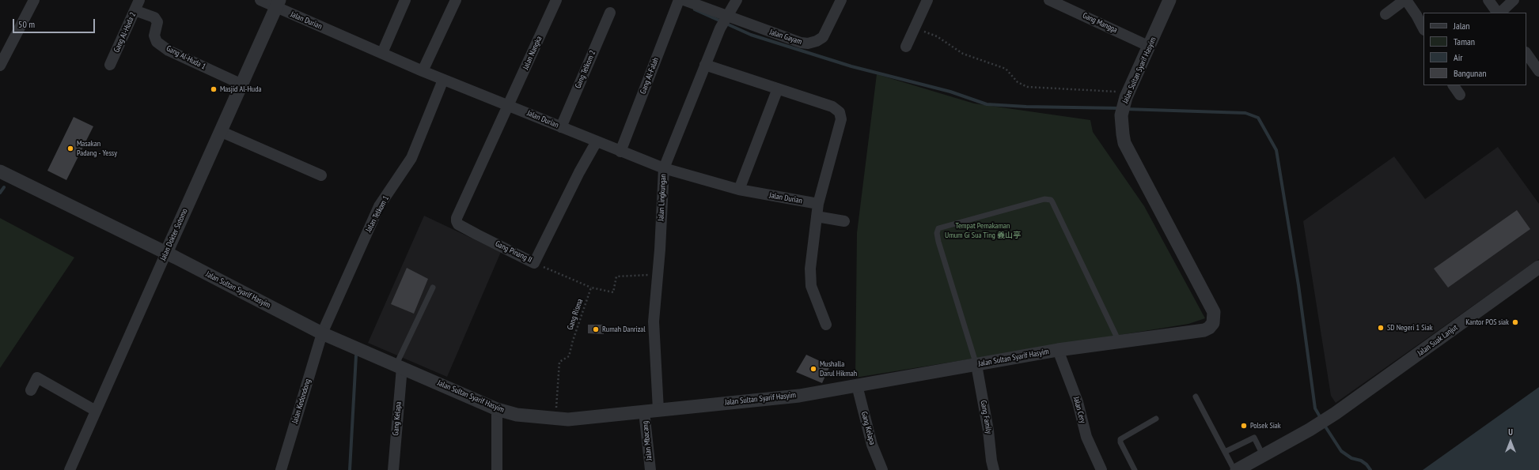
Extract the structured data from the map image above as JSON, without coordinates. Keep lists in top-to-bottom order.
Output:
{
  "streets": {
    "street": [
      "Jalan Durian",
      "Gang Mangga",
      "Gang Al-Huda 2",
      "Jalan Gayam",
      "Jalan Nangka",
      "Gang Al-Huda 1",
      "Gang Telkom 2",
      "Jalan Sultan Syarif Hasyim",
      "Gang Al-Falah",
      "Jalan Lingkungan",
      "Jalan Telkom 1",
      "Jalan Dokter Sutomo",
      "Gang Pinang II",
      "Jalan Suak Lanjut",
      "Jalan Kedondong",
      "Jalan Cery",
      "Gang Family",
      "Gang Kelapa",
      "Jalan Mbacang"
    ],
    "path": ["Gang Risma"]
  },
  "crossings": [
    ["Jalan Durian", "Jalan Nangka"],
    ["Jalan Durian", "Gang Telkom 2"],
    ["Jalan Durian", "Gang Al-Falah"],
    ["Jalan Durian", "Jalan Lingkungan"],
    ["Jalan Durian", "Jalan Telkom 1"],
    ["Jalan Durian", "Jalan Dokter Sutomo"],
    ["Jalan Durian", "Gang Pinang II"],
    ["Gang Mangga", "Jalan Sultan Syarif Hasyim"],
    ["Gang Al-Huda 2", "Gang Al-Huda 1"],
    ["Jalan Gayam", "Jalan Lingkungan"],
    ["Jalan Nangka", "Gang Pinang II"],
    ["Gang Al-Huda 1", "Jalan Dokter Sutomo"],
    ["Jalan Sultan Syarif Hasyim", "Jalan Lingkungan"],
    ["Jalan Sultan Syarif Hasyim", "Jalan Telkom 1"],
    ["Jalan Sultan Syarif Hasyim", "Jalan Dokter Sutomo"],
    ["Jalan Sultan Syarif Hasyim", "Gang Risma"],
    ["Jalan Sultan Syarif Hasyim", "Jalan Kedondong"],
    ["Jalan Sultan Syarif Hasyim", "Jalan Cery"],
    ["Jalan Sultan Syarif Hasyim", "Gang Family"],
    ["Jalan Sultan Syarif Hasyim", "Gang Kelapa"],
    ["Jalan Sultan Syarif Hasyim", "Jalan Mbacang"],
    ["Jalan Telkom 1", "Jalan Kedondong"]
  ],
  "parks": ["Tempat Pemakaman Umum Gi Sua Ting 義山亭"],
  "places": [
    "Masjid Al-Huda",
    "Masakan Padang - Yessy",
    "Kantor POS siak",
    "SD Negeri 1 Siak",
    "Rumah Danrizal",
    "Mushalla Darul Hikmah",
    "Polsek Siak"
  ],
  "legend": [
    "Jalan",
    "Taman",
    "Air",
    "Bangunan"
  ],
  "scale_bar": "50 m",
  "north": "top"
}
